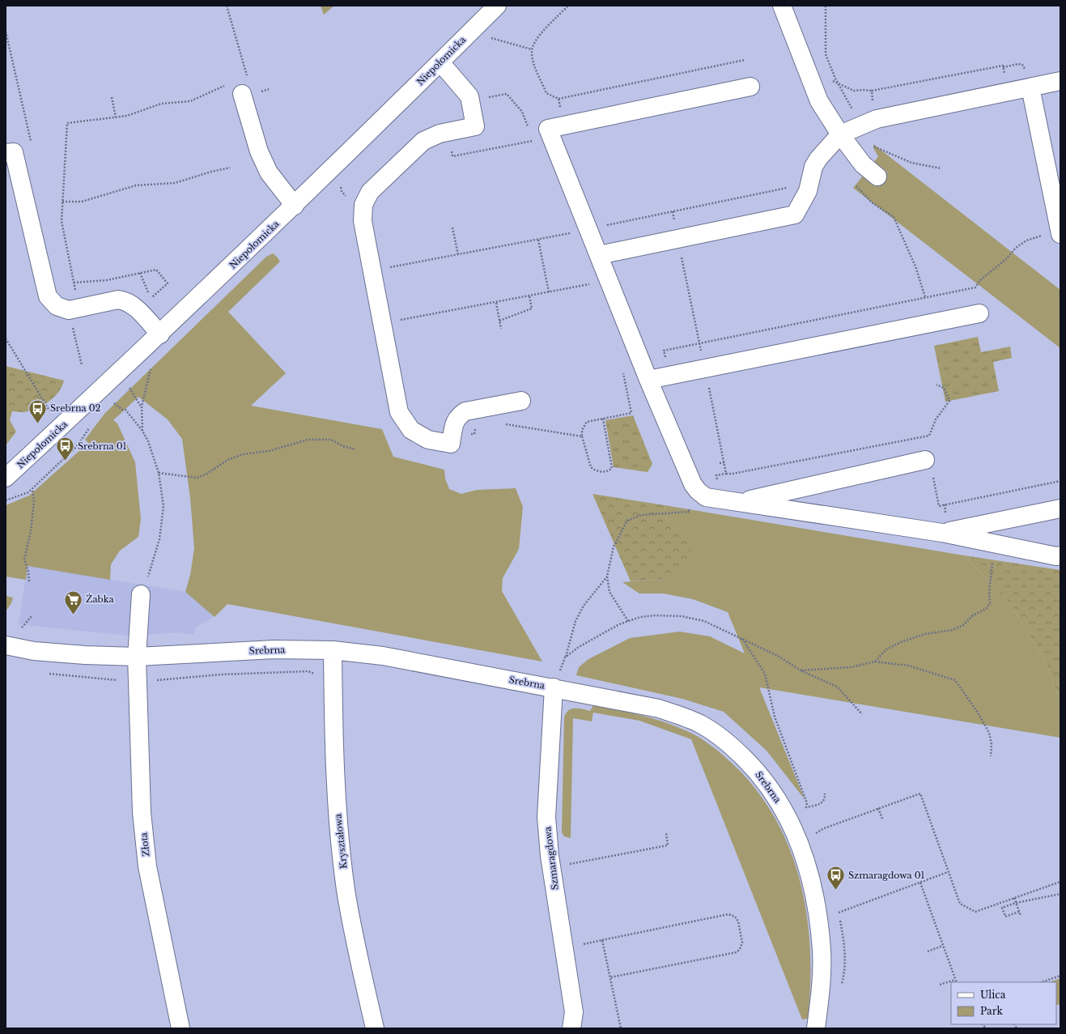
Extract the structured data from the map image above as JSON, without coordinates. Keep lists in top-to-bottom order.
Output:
{
  "streets": {
    "street": [
      "Niepołomicka",
      "Srebrna",
      "Kryształowa",
      "Złota",
      "Szmaragdowa"
    ]
  },
  "crossings": [
    ["Srebrna", "Kryształowa"],
    ["Srebrna", "Złota"],
    ["Srebrna", "Szmaragdowa"]
  ],
  "places": {
    "bus stop": ["Srebrna 02", "Srebrna 01", "Szmaragdowa 01"],
    "supermarket": ["Żabka"]
  },
  "legend": ["Ulica", "Park"]
}
